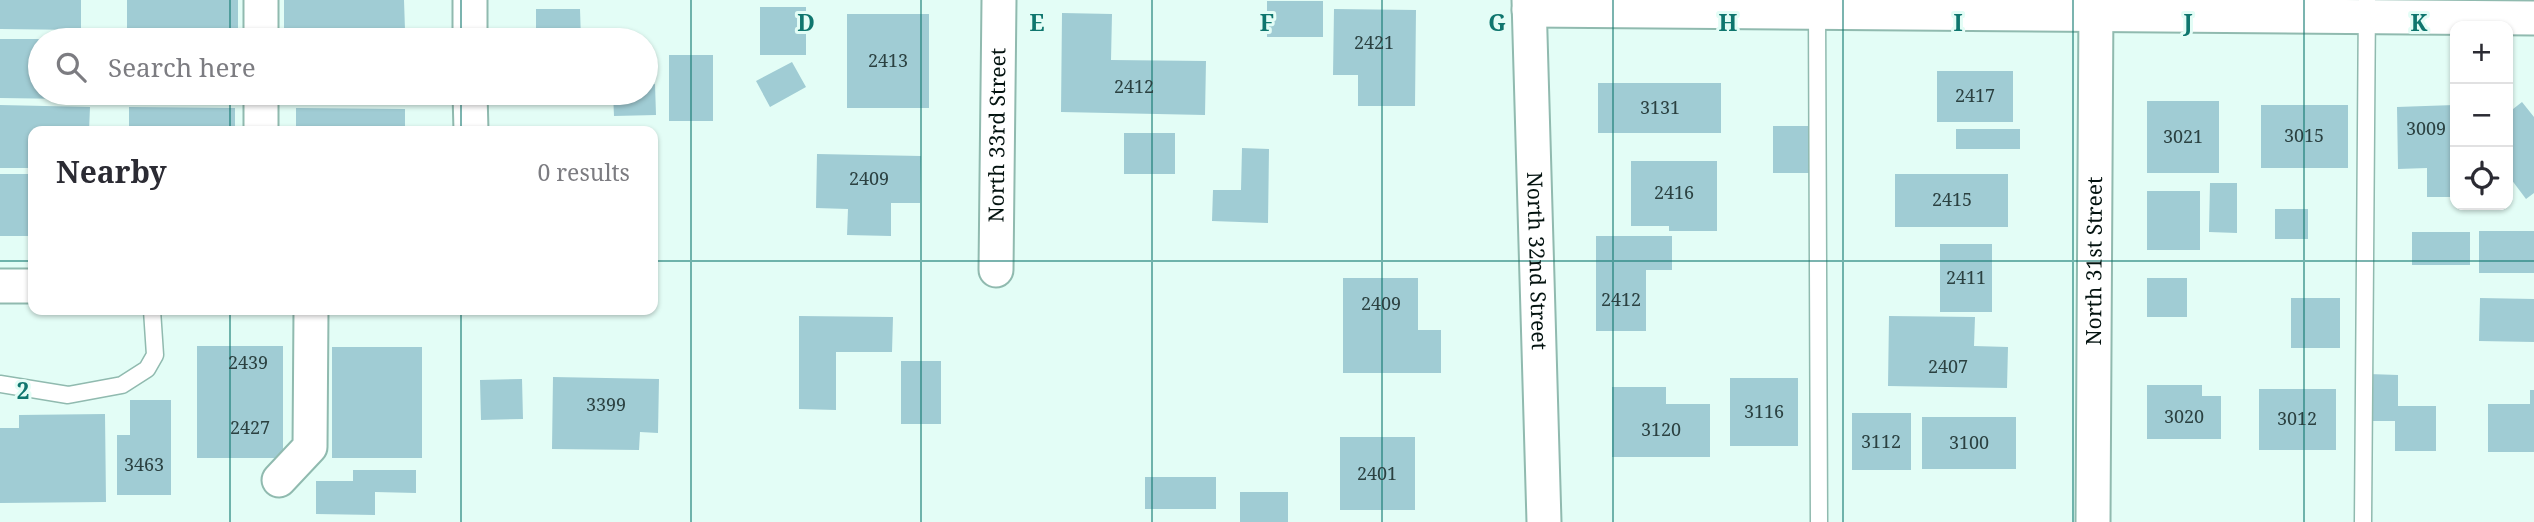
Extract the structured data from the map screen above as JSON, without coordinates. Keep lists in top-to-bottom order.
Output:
{
  "streets": {
    "street": ["North 33rd Street", "North 32nd Street", "North 31st Street"]
  },
  "house_numbers": [
    "2421",
    "2413",
    "2412",
    "2417",
    "3131",
    "3009",
    "3015",
    "3021",
    "2409",
    "2416",
    "2415",
    "2411",
    "2412",
    "2409",
    "2439",
    "2407",
    "3399",
    "3116",
    "3020",
    "3012",
    "2427",
    "3120",
    "3112",
    "3100",
    "3463",
    "2401"
  ],
  "page": {
    "map_buttons": ["+", "−"],
    "search": "Search here",
    "heading": ["Nearby", "0 results"]
  },
  "grid": {
    "columns": [
      "D",
      "E",
      "F",
      "G",
      "H",
      "I",
      "J",
      "K"
    ],
    "rows": ["2"]
  }
}
